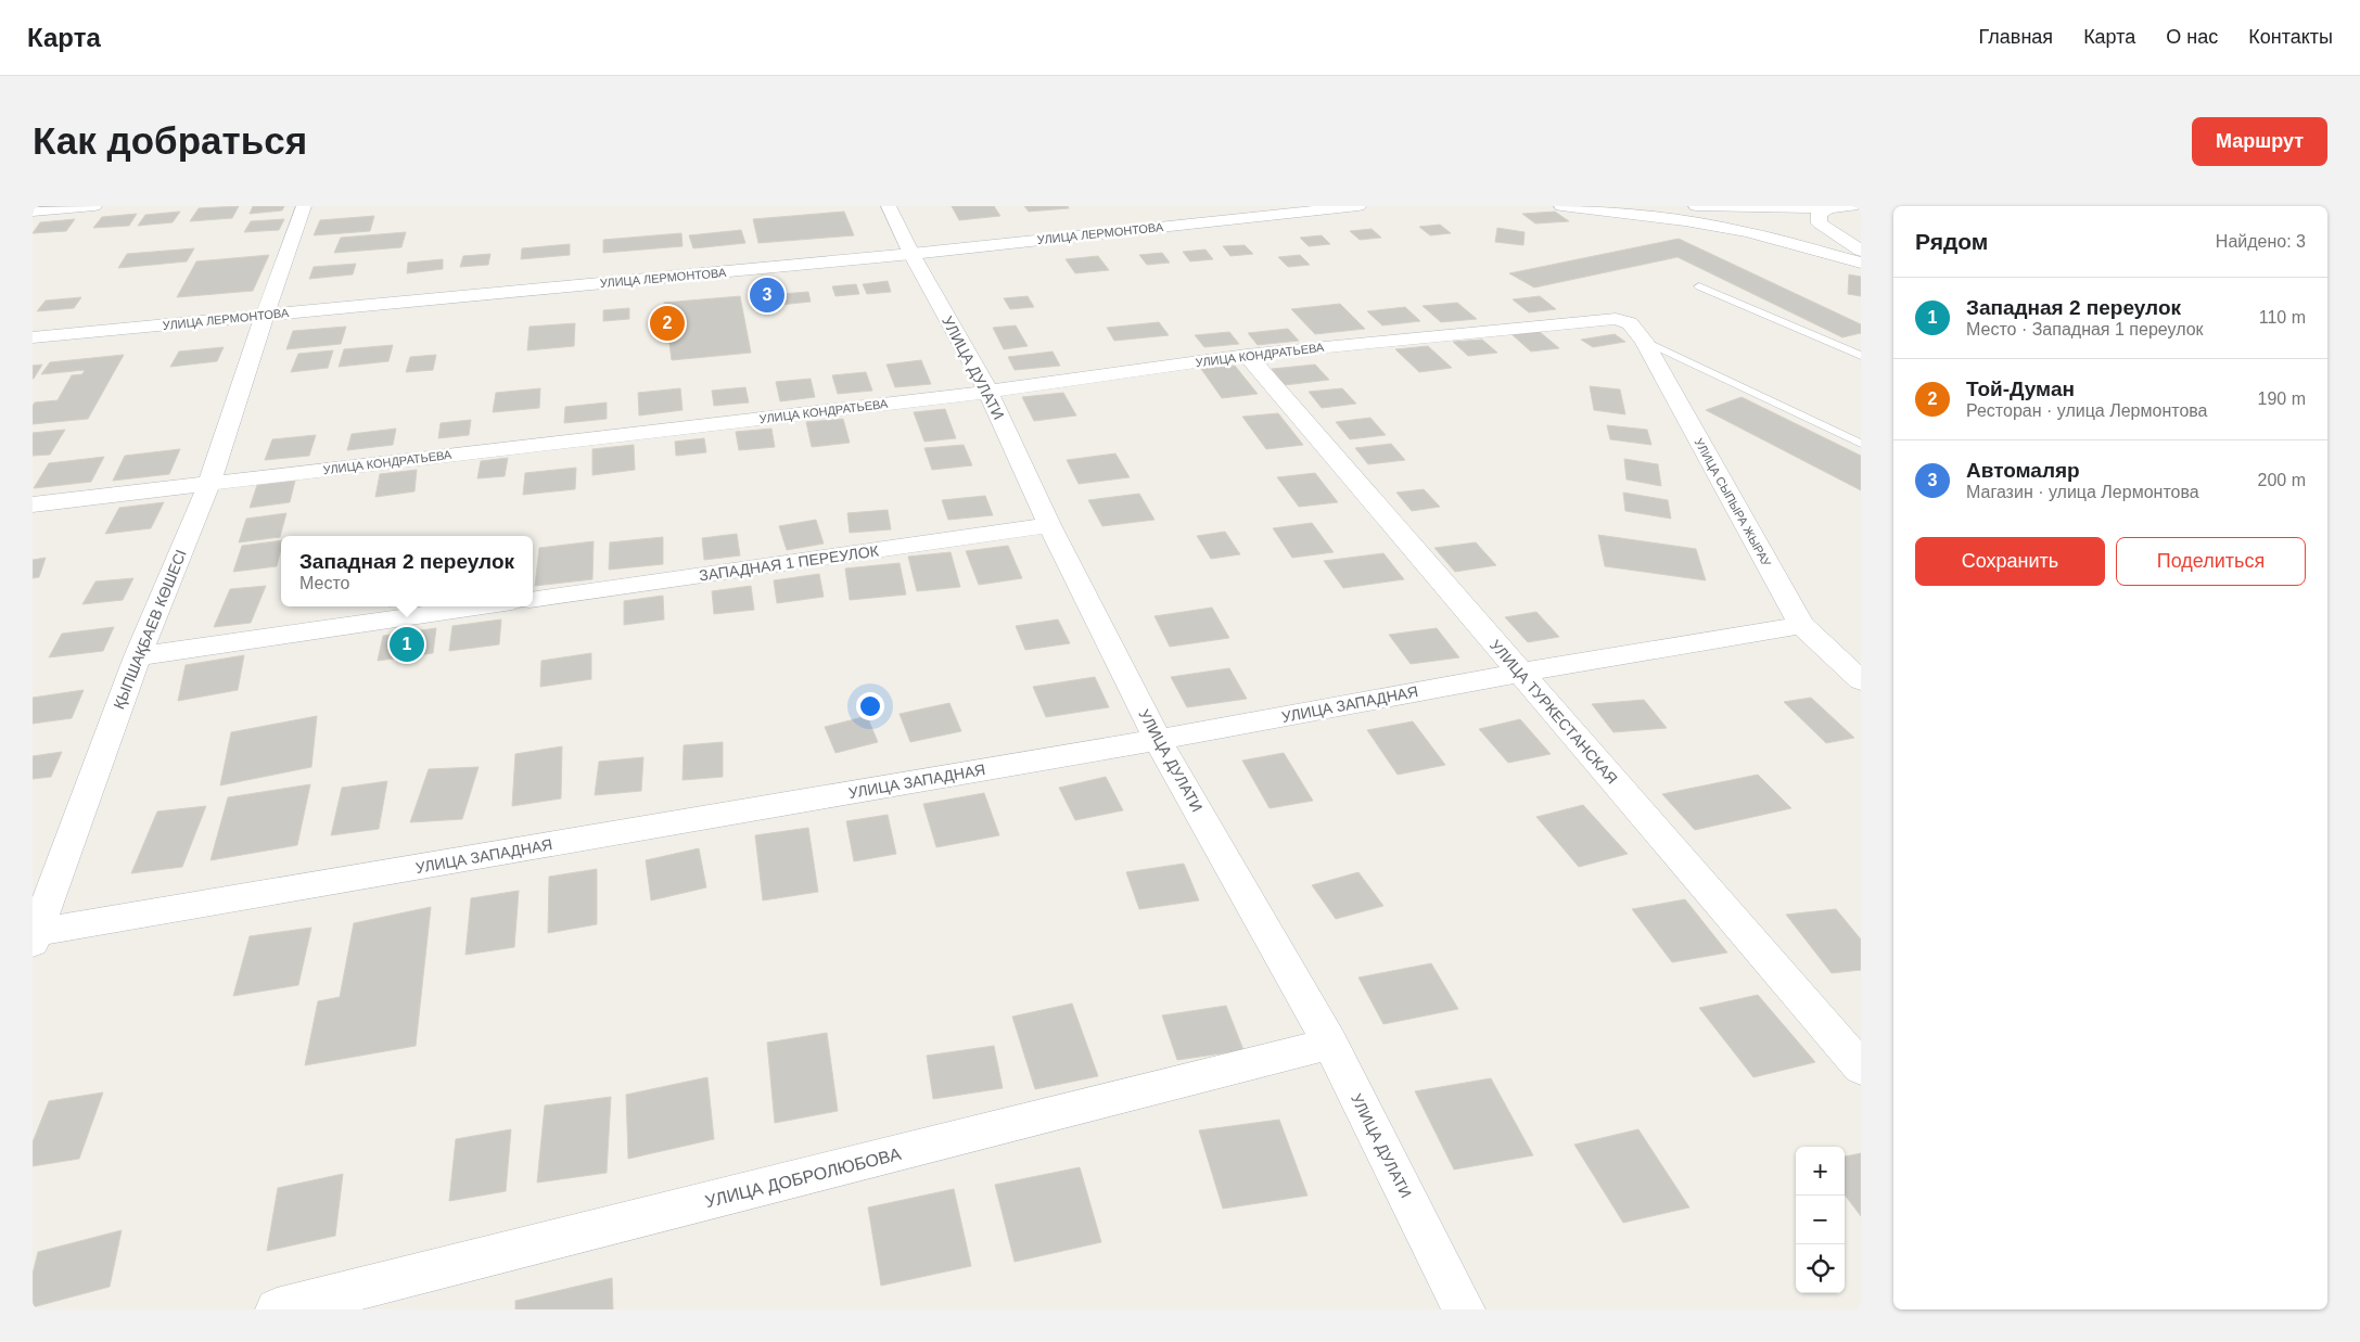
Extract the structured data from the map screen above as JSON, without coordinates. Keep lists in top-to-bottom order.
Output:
{
  "streets": {
    "street": [
      "УЛИЦА ЛЕРМОНТОВА",
      "УЛИЦА КОНДРАТЬЕВА",
      "УЛИЦА ДУЛАТИ",
      "УЛИЦА СЫПЫРА ЖЫРАУ",
      "ЗАПАДНАЯ 1 ПЕРЕУЛОК",
      "ҚЫПШАҚБАЕВ КӨШЕСІ",
      "УЛИЦА ЗАПАДНАЯ",
      "УЛИЦА ТУРКЕСТАНСКАЯ",
      "УЛИЦА ДОБРОЛЮБОВА"
    ]
  },
  "crossings": [
    ["УЛИЦА ЛЕРМОНТОВА", "УЛИЦА ДУЛАТИ"],
    ["УЛИЦА ЛЕРМОНТОВА", "ҚЫПШАҚБАЕВ КӨШЕСІ"],
    ["УЛИЦА КОНДРАТЬЕВА", "УЛИЦА ДУЛАТИ"],
    ["УЛИЦА КОНДРАТЬЕВА", "УЛИЦА СЫПЫРА ЖЫРАУ"],
    ["УЛИЦА КОНДРАТЬЕВА", "ҚЫПШАҚБАЕВ КӨШЕСІ"],
    ["УЛИЦА КОНДРАТЬЕВА", "УЛИЦА ТУРКЕСТАНСКАЯ"],
    ["УЛИЦА ДУЛАТИ", "ЗАПАДНАЯ 1 ПЕРЕУЛОК"],
    ["УЛИЦА ДУЛАТИ", "УЛИЦА ЗАПАДНАЯ"],
    ["УЛИЦА ДУЛАТИ", "УЛИЦА ДОБРОЛЮБОВА"],
    ["УЛИЦА СЫПЫРА ЖЫРАУ", "УЛИЦА ЗАПАДНАЯ"],
    ["ҚЫПШАҚБАЕВ КӨШЕСІ", "УЛИЦА ЗАПАДНАЯ"],
    ["УЛИЦА ЗАПАДНАЯ", "УЛИЦА ТУРКЕСТАНСКАЯ"]
  ],
  "page": {
    "header": "Карта",
    "nav": [
      "Главная",
      "Карта",
      "О нас",
      "Контакты"
    ],
    "buttons": [
      "Маршрут",
      ["Сохранить", "Поделиться"]
    ],
    "title": "Как добраться",
    "heading": ["Рядом", "Найдено: 3"],
    "pins": ["3", "2", "1"],
    "list": [
      {
        "mark": "1",
        "name": "Западная 2 переулок",
        "note": "Место · Западная 1 переулок",
        "value": "110 m"
      },
      {
        "mark": "2",
        "name": "Той-Думан",
        "note": "Ресторан · улица Лермонтова",
        "value": "190 m"
      },
      {
        "mark": "3",
        "name": "Автомаляр",
        "note": "Магазин · улица Лермонтова",
        "value": "200 m"
      }
    ],
    "popup": ["Западная 2 переулок", "Место"],
    "map_buttons": ["+", "−"]
  }
}
